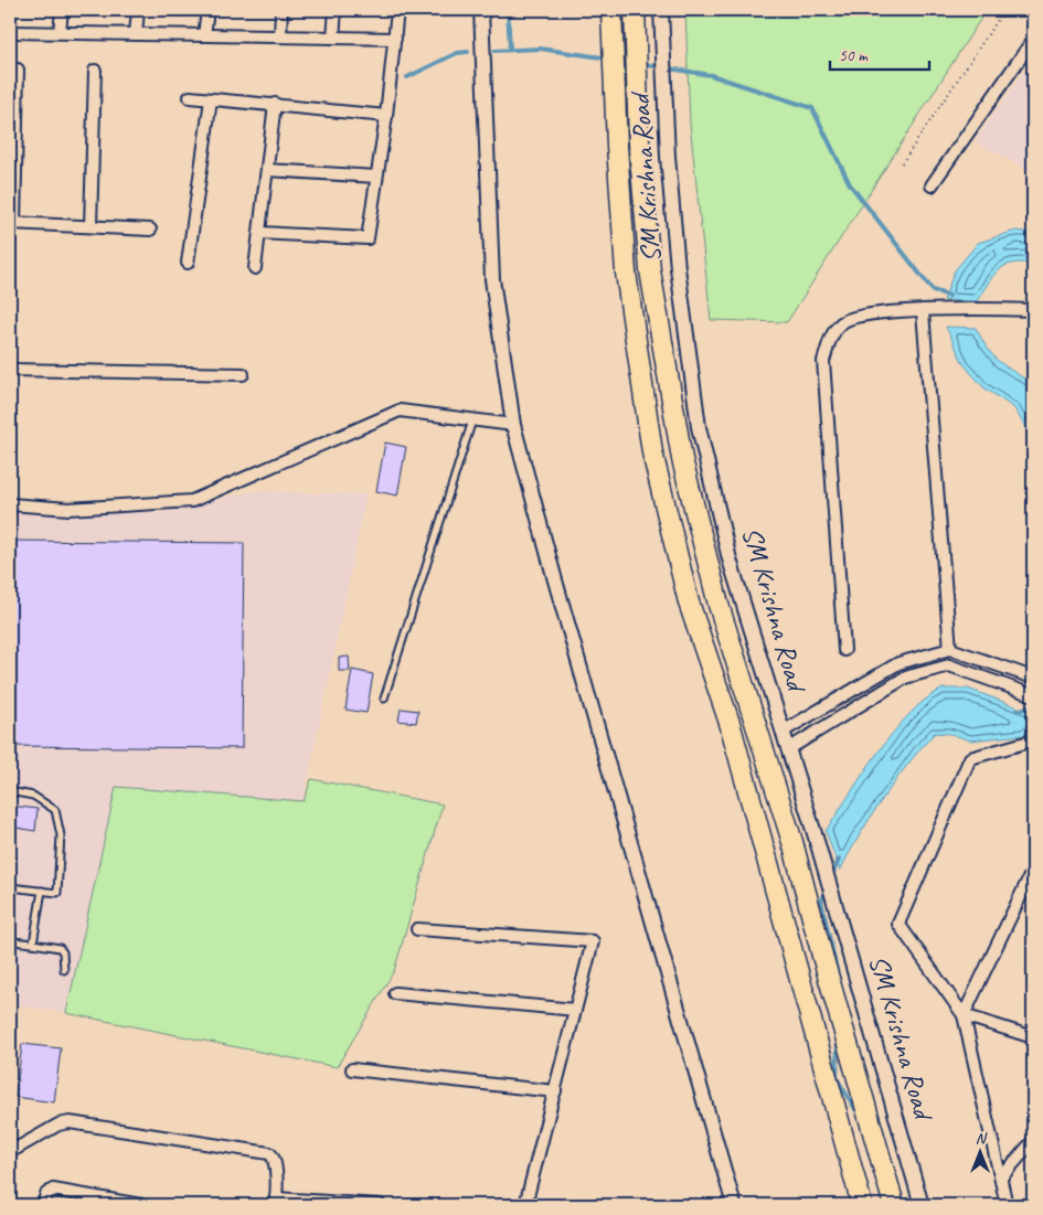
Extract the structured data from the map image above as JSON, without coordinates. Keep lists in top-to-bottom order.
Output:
{
  "streets": {
    "highway": ["SM Krishna Road"]
  },
  "scale_bar": "50 m",
  "north": "top"
}
